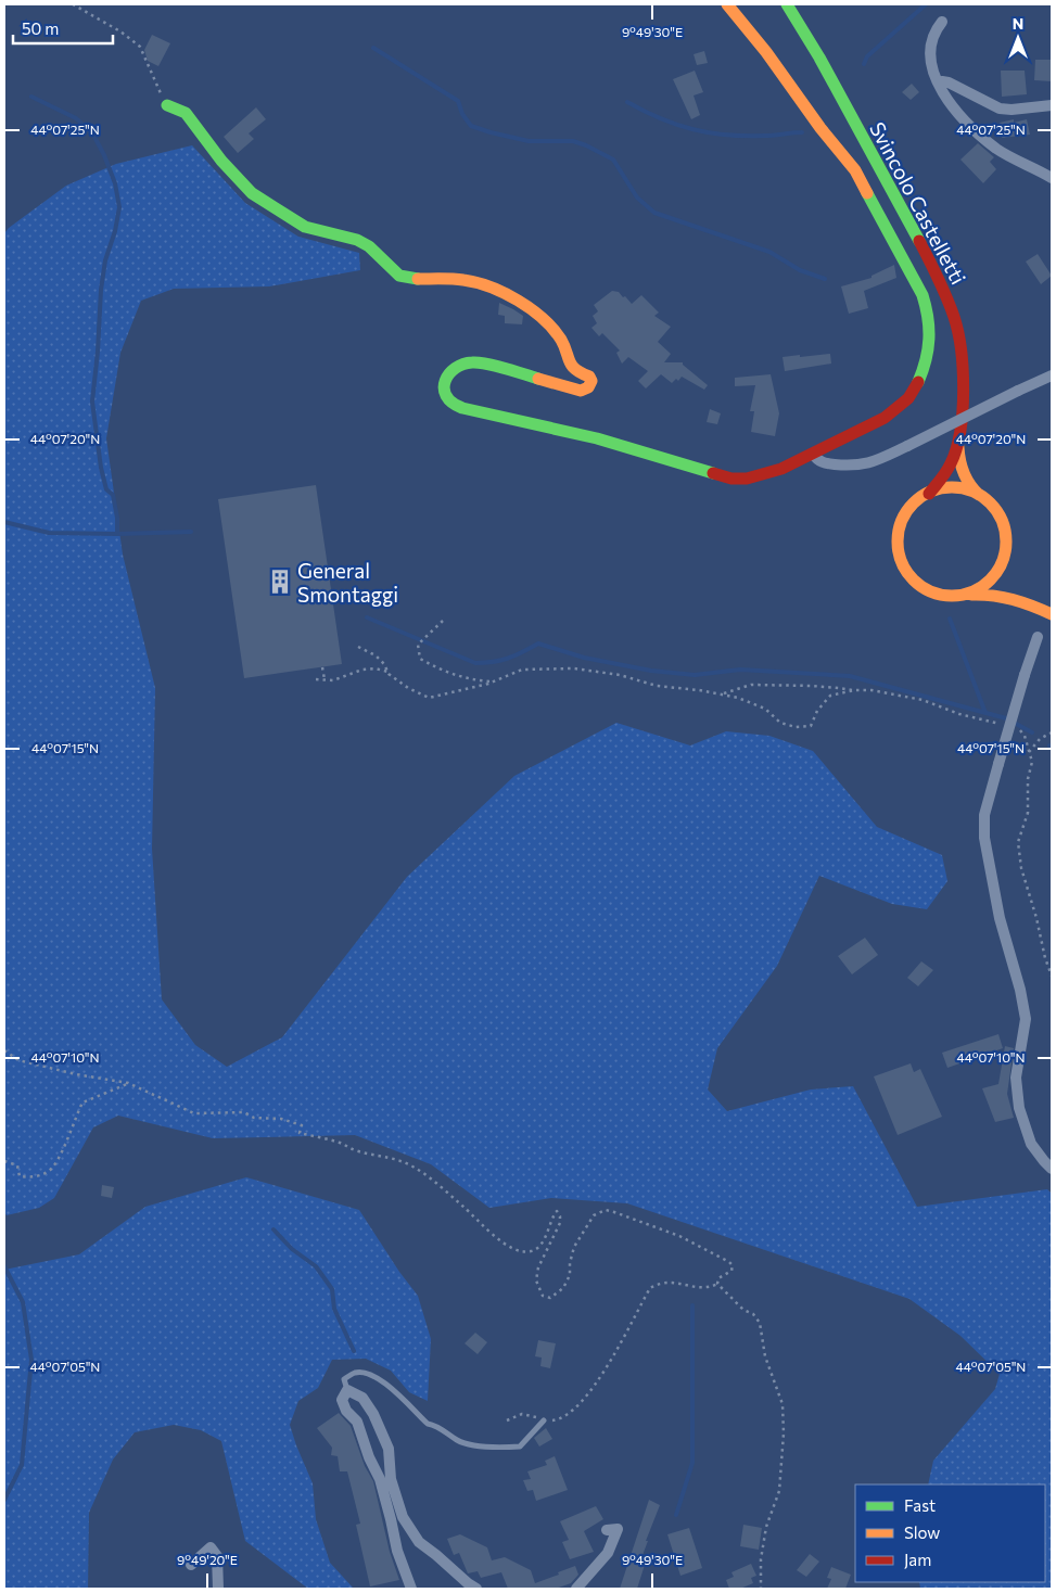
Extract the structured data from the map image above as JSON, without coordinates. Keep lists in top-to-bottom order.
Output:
{
  "streets": {
    "street": ["Svincolo Castelletti"]
  },
  "places": {
    "building": ["General Smontaggi"]
  },
  "legend": ["Fast", "Slow", "Jam"],
  "scale_bar": "50 m",
  "north": "top",
  "coordinates": [
    "9°49'30\"E",
    "44°07'25\"N",
    "44°07'20\"N",
    "44°07'15\"N",
    "44°07'10\"N",
    "44°07'05\"N",
    "9°49'20\"E"
  ]
}
